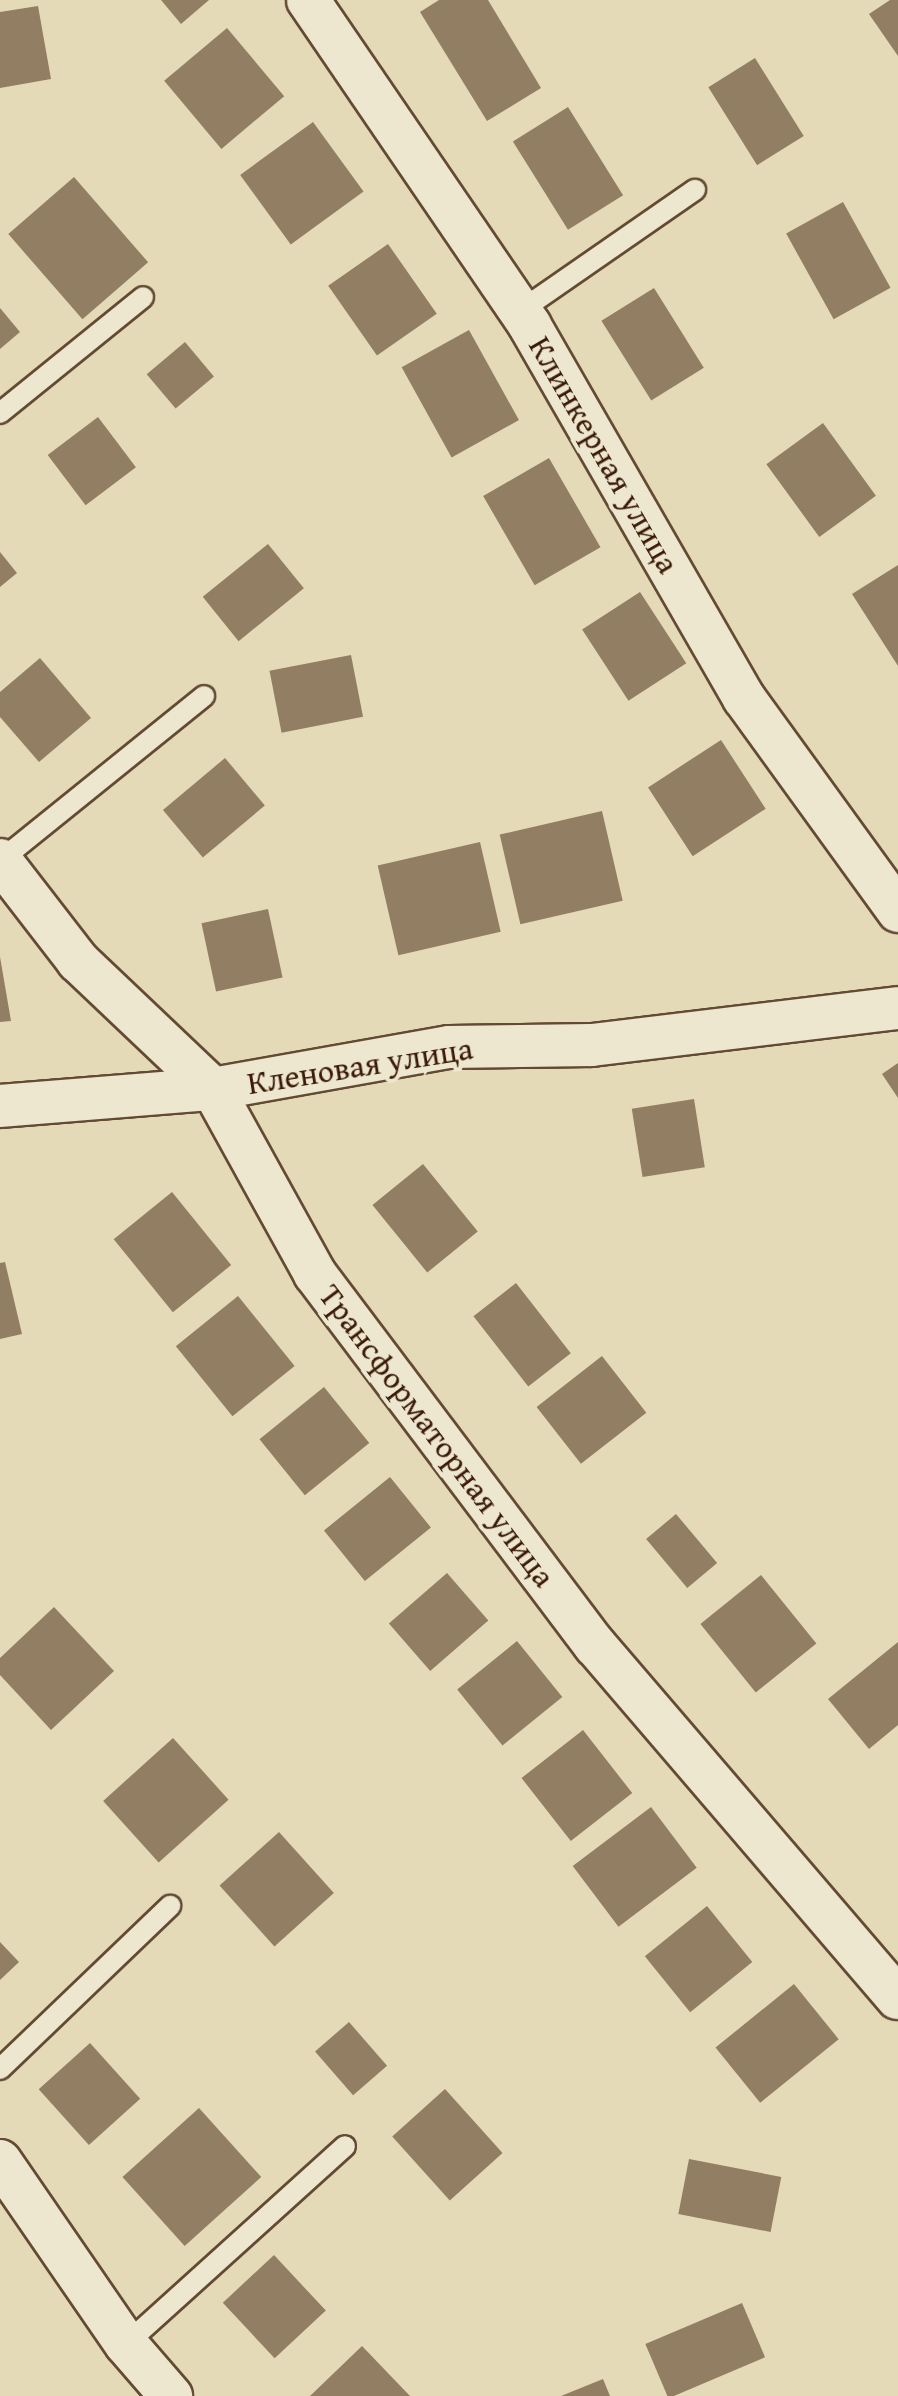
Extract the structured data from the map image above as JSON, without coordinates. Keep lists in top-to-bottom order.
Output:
{
  "streets": {
    "street": ["Клинкерная улица", "Кленовая улица", "Трансформаторная улица"]
  },
  "crossings": [
    ["Кленовая улица", "Трансформаторная улица"]
  ]
}
